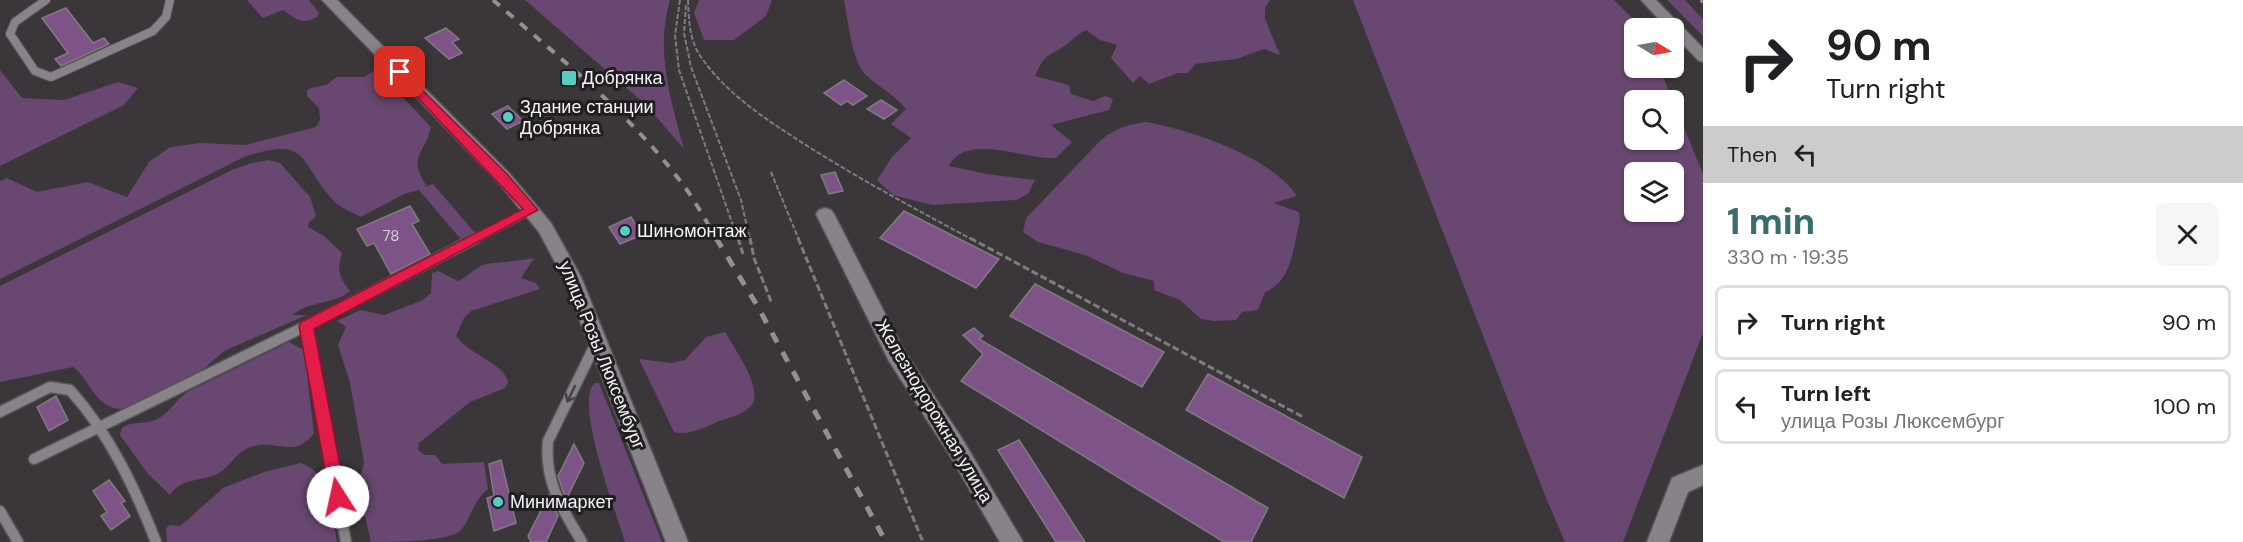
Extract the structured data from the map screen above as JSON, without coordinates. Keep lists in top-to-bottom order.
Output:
{
  "streets": {
    "street": ["улица Розы Люксембург", "Железнодорожная улица"]
  },
  "places": {
    "transit": ["Добрянка"],
    "other": ["Здание станции Добрянка", "Шинoмонтаж", "Минимаркет"]
  },
  "house_numbers": ["78"],
  "north": "right",
  "page": {
    "turn": ["90 m", "Turn right"],
    "then": "Then",
    "heading": ["1 min", "330 m · 19:35"],
    "list": [
      {
        "name": "Turn right",
        "value": "90 m"
      },
      {
        "name": "Turn left",
        "note": "улица Розы Люксембург",
        "value": "100 m"
      }
    ]
  }
}
